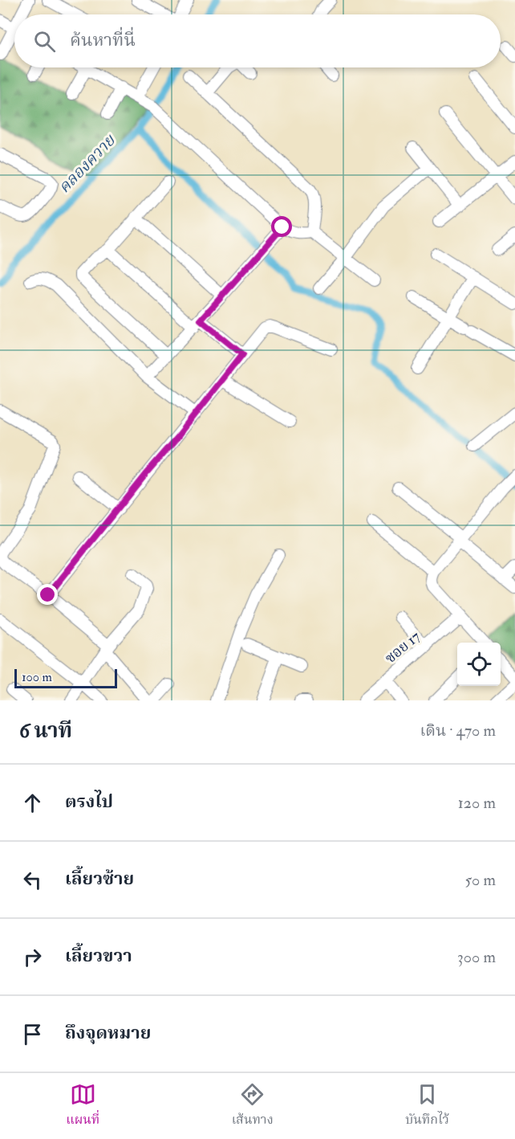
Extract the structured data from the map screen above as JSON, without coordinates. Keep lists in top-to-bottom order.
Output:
{
  "streets": {
    "street": ["ซอย 17"]
  },
  "water": ["คลองควาย"],
  "scale_bar": "100 m",
  "page": {
    "search": "ค้นหาที่นี่",
    "scale": "100 m",
    "heading": ["6 นาที", "เดิน · 470 m"],
    "list": [
      ["ตรงไป", "120 m"],
      ["เลี้ยวซ้าย", "50 m"],
      ["เลี้ยวขวา", "300 m"],
      "ถึงจุดหมาย"
    ],
    "nav": ["แผนที่", "เส้นทาง", "บันทึกไว้"]
  }
}
